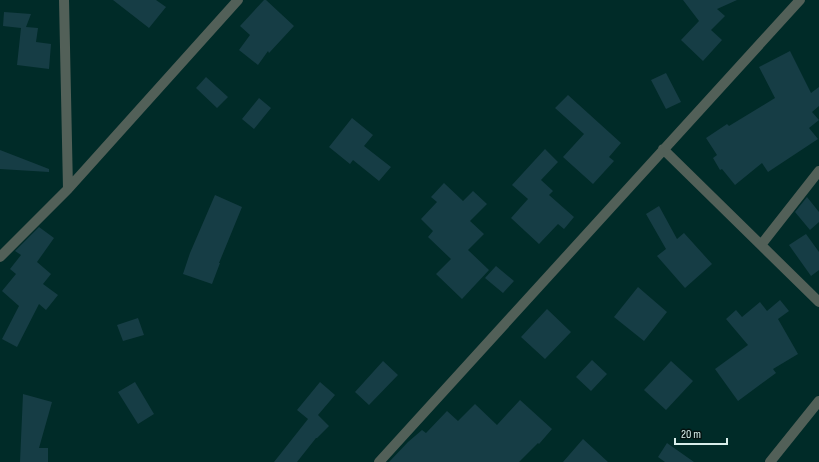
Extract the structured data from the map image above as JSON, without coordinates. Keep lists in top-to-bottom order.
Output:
{
  "scale_bar": "20 m"
}
